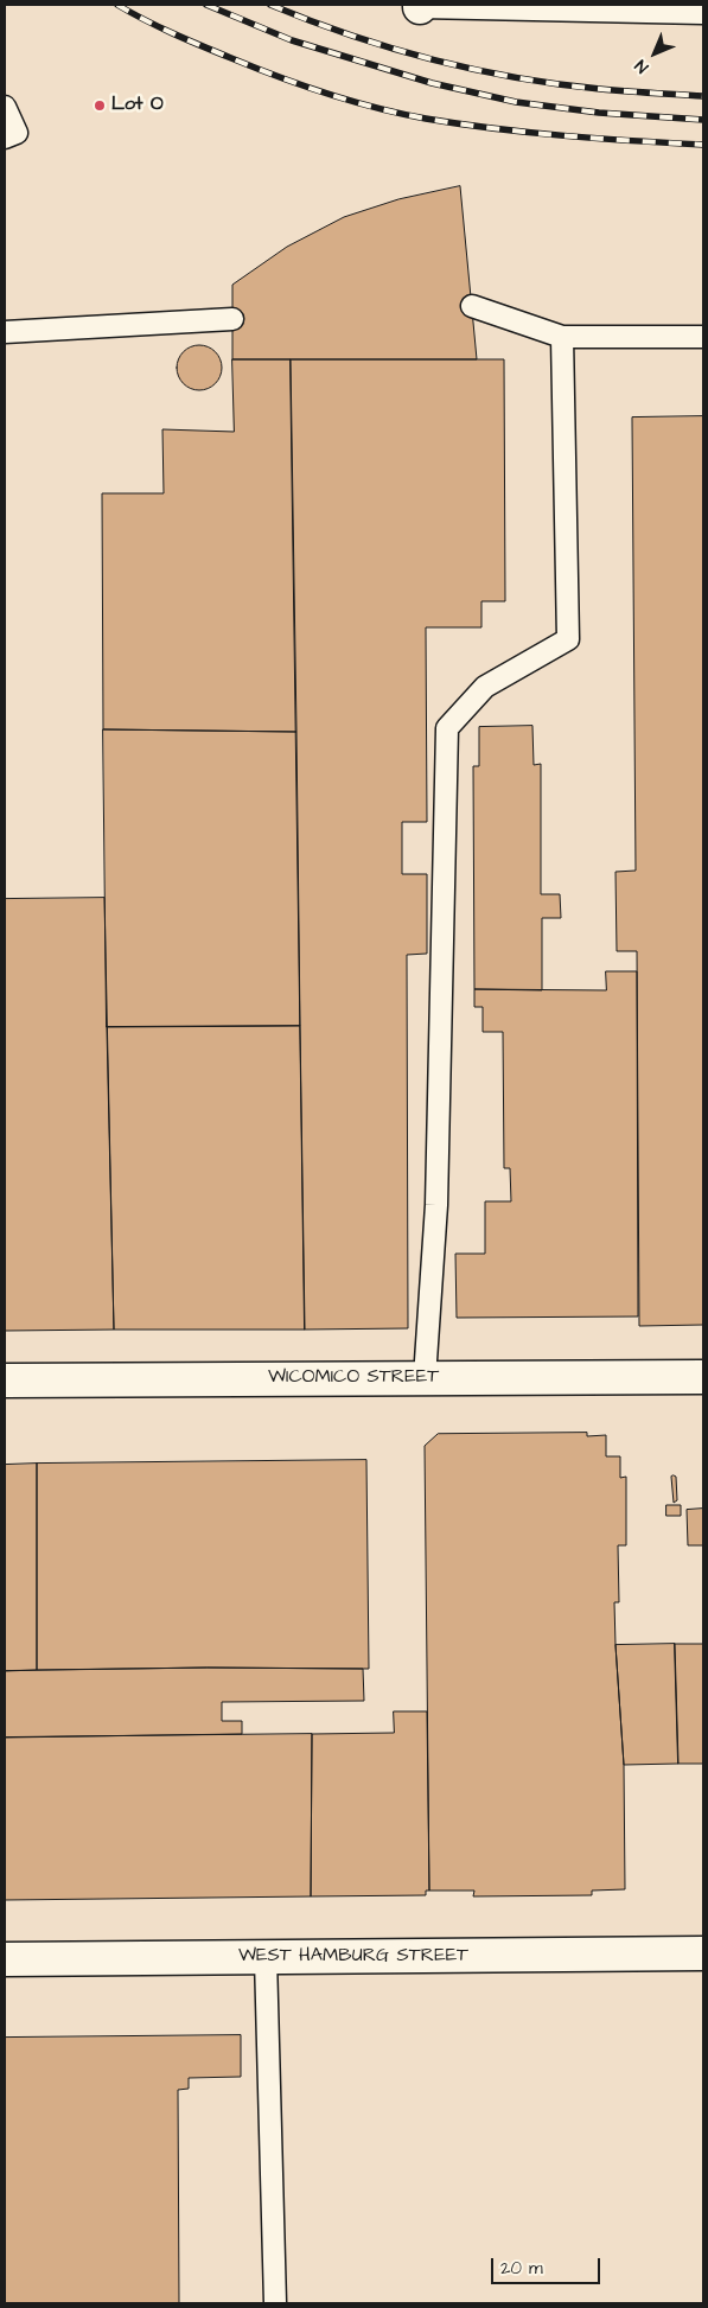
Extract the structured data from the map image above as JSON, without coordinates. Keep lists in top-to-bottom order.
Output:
{
  "streets": {
    "street": ["WICOMICO STREET", "WEST HAMBURG STREET"]
  },
  "places": ["Lot O"],
  "scale_bar": "20 m",
  "north": "bottom left"
}
